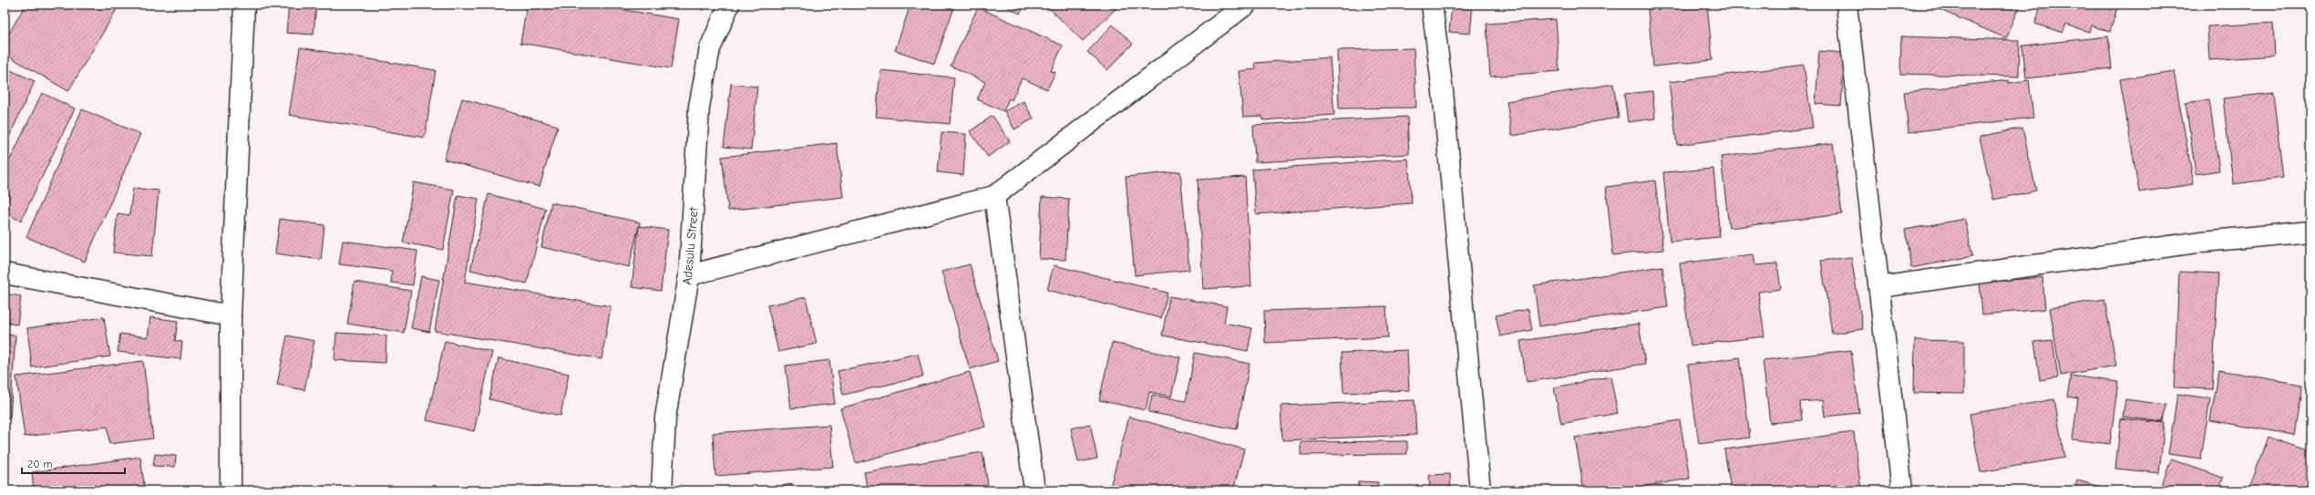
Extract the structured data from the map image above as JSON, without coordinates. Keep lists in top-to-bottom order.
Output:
{
  "streets": {
    "street": ["Adesulu Street"]
  },
  "scale_bar": "20 m"
}
